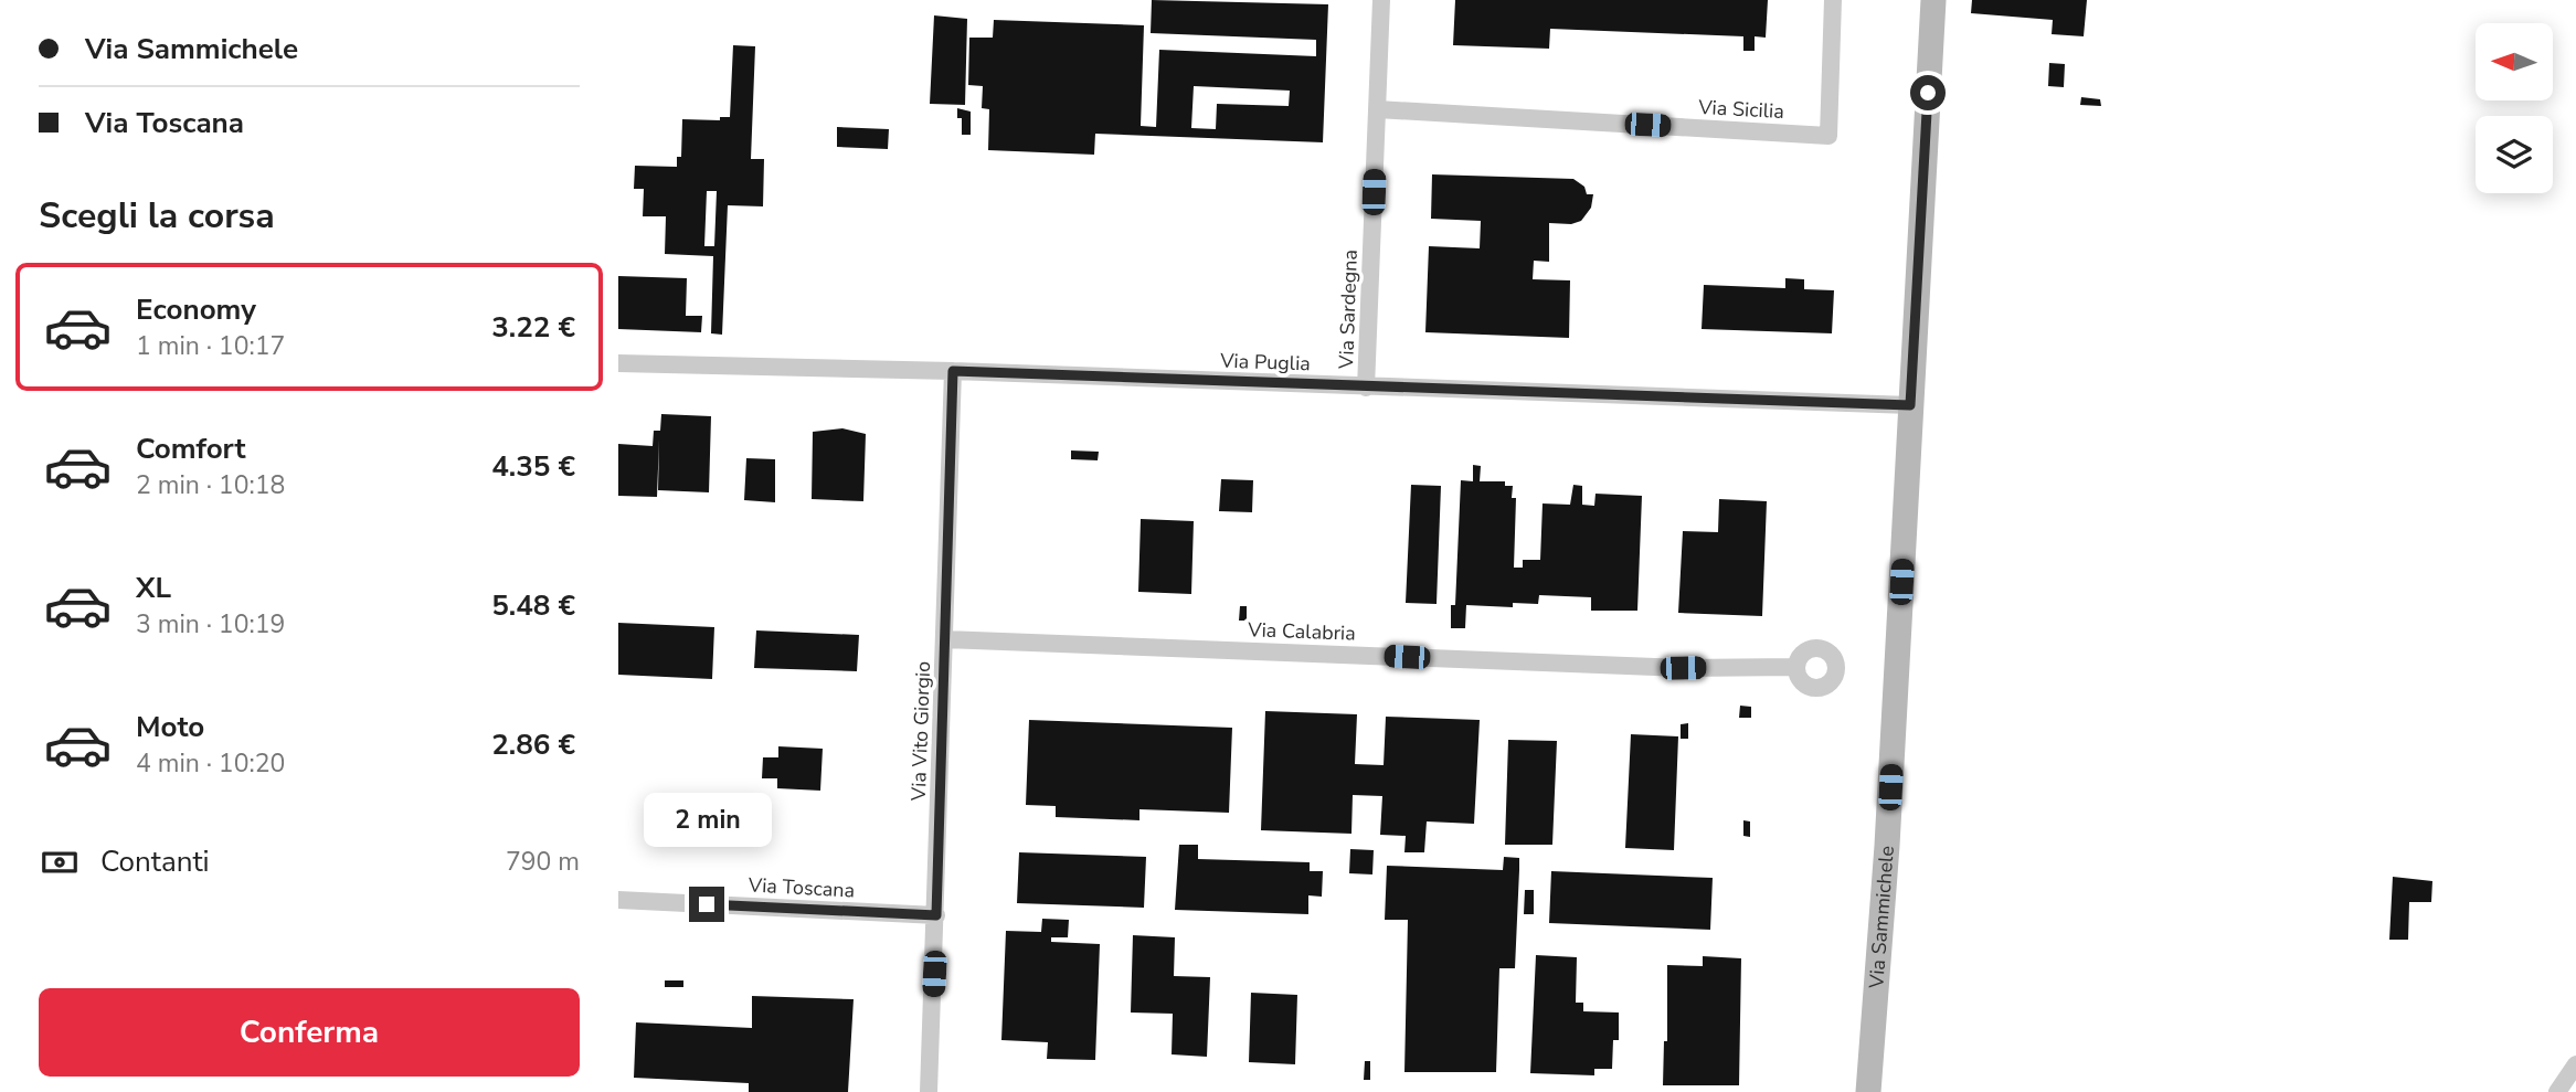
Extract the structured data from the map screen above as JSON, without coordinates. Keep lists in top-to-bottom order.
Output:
{
  "streets": {
    "main road": ["Via Sammichele"],
    "street": [
      "Via Sicilia",
      "Via Sardegna",
      "Via Puglia",
      "Via Calabria",
      "Via Vito Giorgio",
      "Via Toscana"
    ]
  },
  "crossings": [
    ["Via Sicilia", "Via Sardegna"],
    ["Via Sardegna", "Via Puglia"],
    ["Via Puglia", "Via Vito Giorgio"],
    ["Via Puglia", "Via Sammichele"],
    ["Via Calabria", "Via Vito Giorgio"],
    ["Via Vito Giorgio", "Via Toscana"]
  ],
  "north": "left",
  "page": {
    "banner": ["Via Sammichele", "Via Toscana"],
    "heading": "Scegli la corsa",
    "list": [
      {
        "name": "Economy",
        "note": "1 min · 10:17",
        "value": "3.22 €"
      },
      {
        "name": "Comfort",
        "note": "2 min · 10:18",
        "value": "4.35 €"
      },
      {
        "name": "XL",
        "note": "3 min · 10:19",
        "value": "5.48 €"
      },
      {
        "name": "Moto",
        "note": "4 min · 10:20",
        "value": "2.86 €"
      }
    ],
    "bubble": "2 min",
    "pay": ["Contanti", "790 m"],
    "buttons": "Conferma"
  }
}
